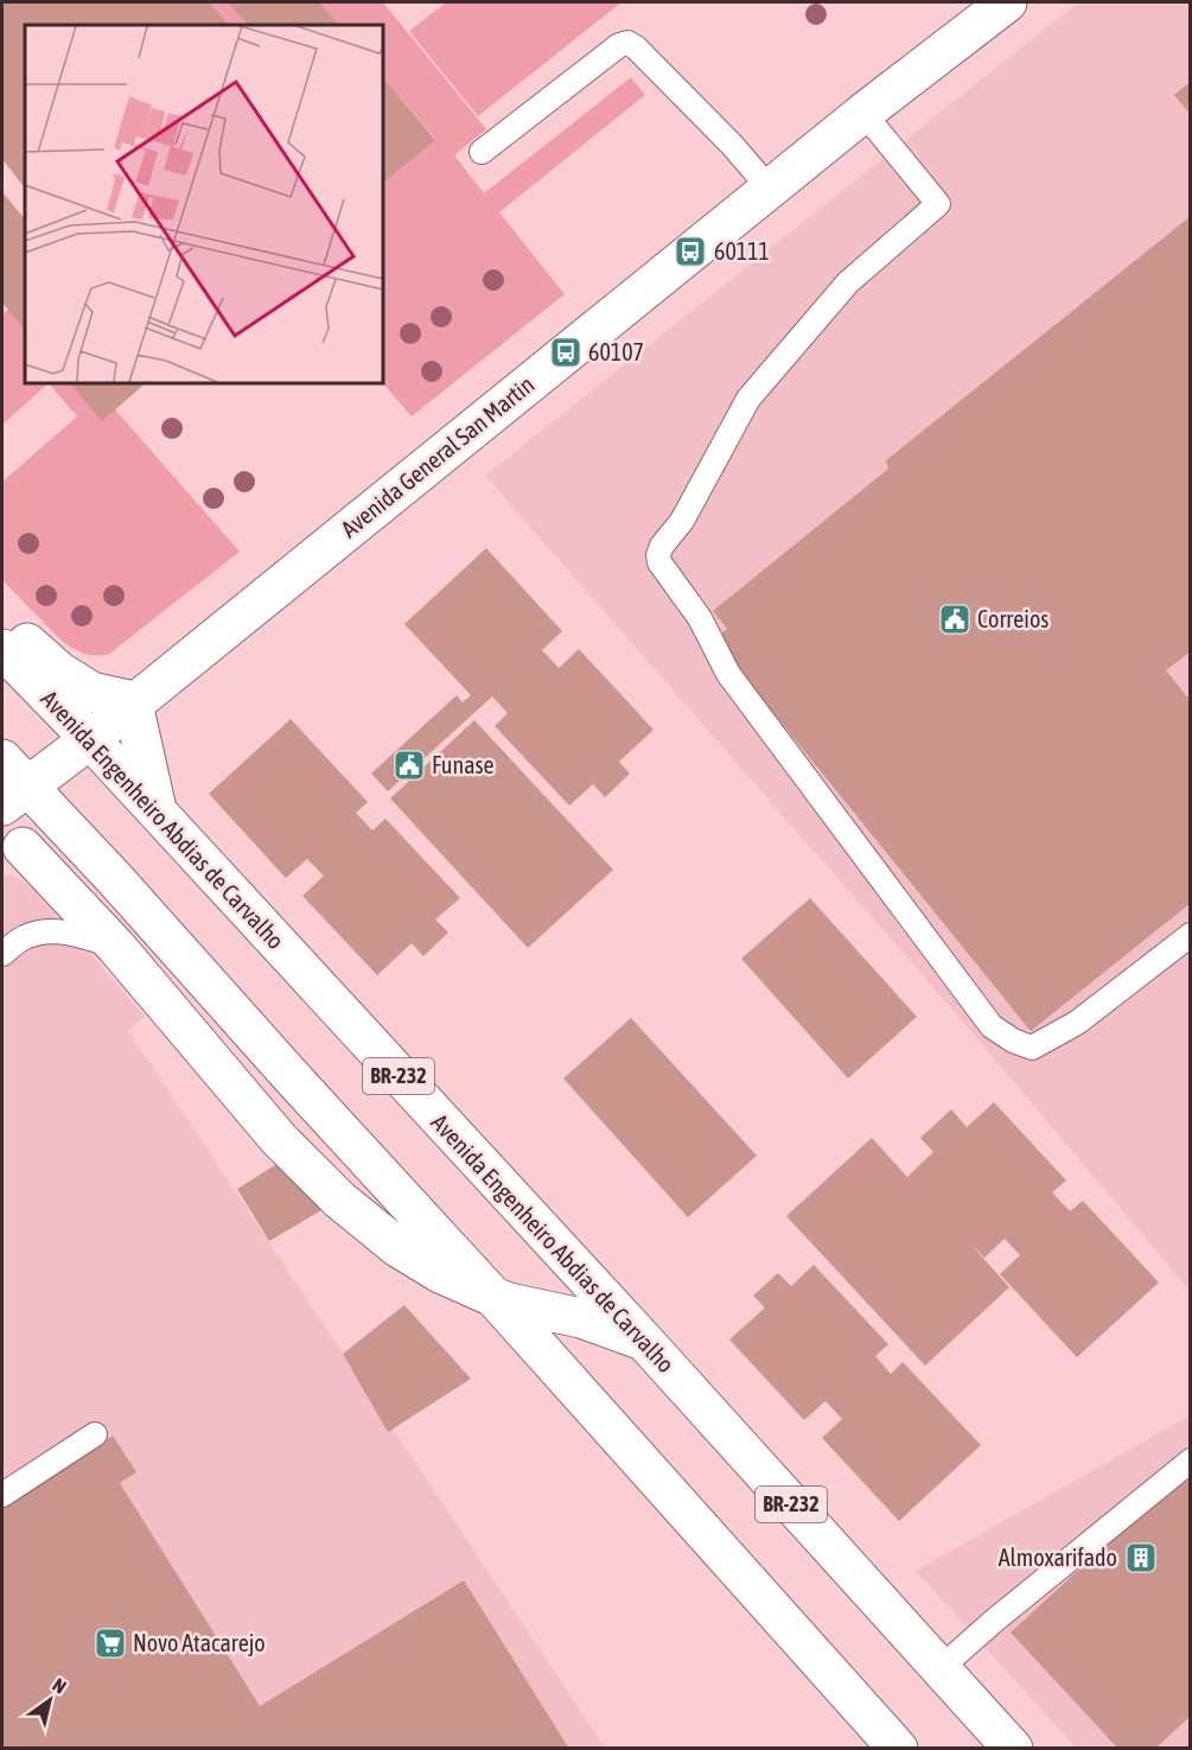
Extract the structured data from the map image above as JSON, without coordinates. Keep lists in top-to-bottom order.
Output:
{
  "streets": {
    "main road": ["Avenida General San Martin", "Avenida Engenheiro Abdias de Carvalho", "BR-232"]
  },
  "crossings": [
    ["Avenida General San Martin", "Avenida Engenheiro Abdias de Carvalho"]
  ],
  "places": {
    "bus stop": ["60111", "60107"],
    "public building": ["Correios", "Funase"],
    "building": ["Almoxarifado"],
    "supermarket": ["Novo Atacarejo"]
  },
  "north": "top right"
}
